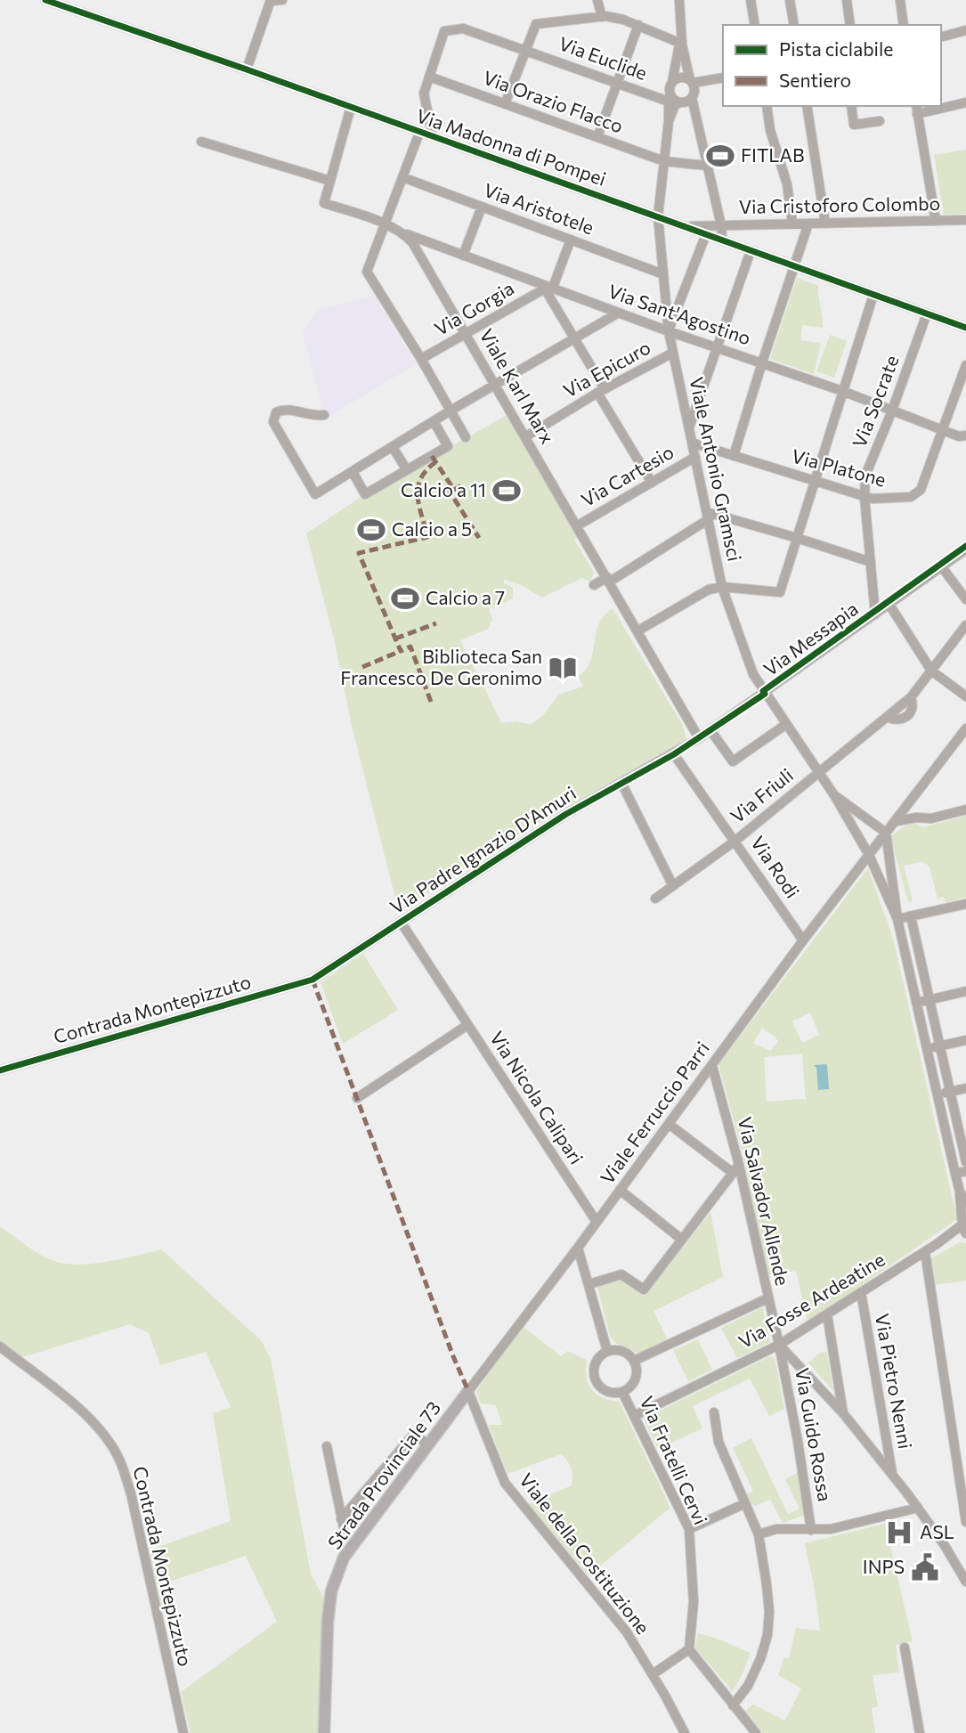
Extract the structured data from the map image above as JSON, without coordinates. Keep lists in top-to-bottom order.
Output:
{
  "streets": {
    "main road": ["Strada Provinciale 73"],
    "street": [
      "Via Euclide",
      "Via Orazio Flacco",
      "Via Madonna di Pompei",
      "Via Cristoforo Colombo",
      "Via Aristotele",
      "Via Gorgia",
      "Via Sant'Agostino",
      "Via Epicuro",
      "Viale Karl Marx",
      "Via Socrate",
      "Via Platone",
      "Viale Antonio Gramsci",
      "Via Cartesio",
      "Via Messapia",
      "Via Friuli",
      "Via Padre Ignazio D'Amuri",
      "Via Rodi",
      "Contrada Montepizzuto",
      "Via Nicola Calipari",
      "Viale Ferruccio Parri",
      "Via Salvador Allende",
      "Via Fosse Ardeatine",
      "Via Pietro Nenni",
      "Via Guido Rossa",
      "Via Fratelli Cervi",
      "Viale della Costituzione"
    ]
  },
  "crossings": [
    ["Via Euclide", "Via Orazio Flacco"],
    ["Via Euclide", "Viale Antonio Gramsci"],
    ["Via Orazio Flacco", "Viale Antonio Gramsci"],
    ["Via Madonna di Pompei", "Via Cristoforo Colombo"],
    ["Via Madonna di Pompei", "Via Socrate"],
    ["Via Madonna di Pompei", "Viale Antonio Gramsci"],
    ["Via Cristoforo Colombo", "Via Sant'Agostino"],
    ["Via Cristoforo Colombo", "Viale Antonio Gramsci"],
    ["Via Aristotele", "Viale Antonio Gramsci"],
    ["Via Gorgia", "Via Sant'Agostino"],
    ["Via Gorgia", "Viale Karl Marx"],
    ["Via Sant'Agostino", "Viale Karl Marx"],
    ["Via Sant'Agostino", "Via Socrate"],
    ["Via Sant'Agostino", "Via Platone"],
    ["Via Sant'Agostino", "Viale Antonio Gramsci"],
    ["Via Epicuro", "Viale Karl Marx"],
    ["Via Epicuro", "Viale Antonio Gramsci"],
    ["Viale Karl Marx", "Via Cartesio"],
    ["Viale Karl Marx", "Via Messapia"],
    ["Via Socrate", "Via Platone"],
    ["Via Socrate", "Via Messapia"],
    ["Via Platone", "Viale Antonio Gramsci"],
    ["Viale Antonio Gramsci", "Via Cartesio"],
    ["Viale Antonio Gramsci", "Via Messapia"],
    ["Viale Antonio Gramsci", "Via Friuli"],
    ["Viale Antonio Gramsci", "Viale Ferruccio Parri"],
    ["Viale Antonio Gramsci", "Via Fosse Ardeatine"],
    ["Via Messapia", "Via Padre Ignazio D'Amuri"],
    ["Via Messapia", "Via Rodi"],
    ["Via Friuli", "Via Rodi"],
    ["Via Padre Ignazio D'Amuri", "Via Rodi"],
    ["Via Padre Ignazio D'Amuri", "Contrada Montepizzuto"],
    ["Via Padre Ignazio D'Amuri", "Via Nicola Calipari"],
    ["Via Rodi", "Viale Ferruccio Parri"],
    ["Via Nicola Calipari", "Viale Ferruccio Parri"],
    ["Viale Ferruccio Parri", "Via Salvador Allende"],
    ["Viale Ferruccio Parri", "Strada Provinciale 73"],
    ["Viale Ferruccio Parri", "Viale della Costituzione"],
    ["Via Salvador Allende", "Via Fosse Ardeatine"],
    ["Via Salvador Allende", "Via Guido Rossa"],
    ["Via Fosse Ardeatine", "Via Pietro Nenni"],
    ["Via Fosse Ardeatine", "Via Guido Rossa"],
    ["Via Fosse Ardeatine", "Via Fratelli Cervi"],
    ["Strada Provinciale 73", "Viale della Costituzione"]
  ],
  "places": {
    "sports": [
      "FITLAB",
      "Calcio a 11",
      "Calcio a 5",
      "Calcio a 7"
    ],
    "library": ["Biblioteca San Francesco De Geronimo"],
    "hospital": ["ASL"],
    "public building": ["INPS"]
  },
  "legend": ["Pista ciclabile", "Sentiero"]
}
